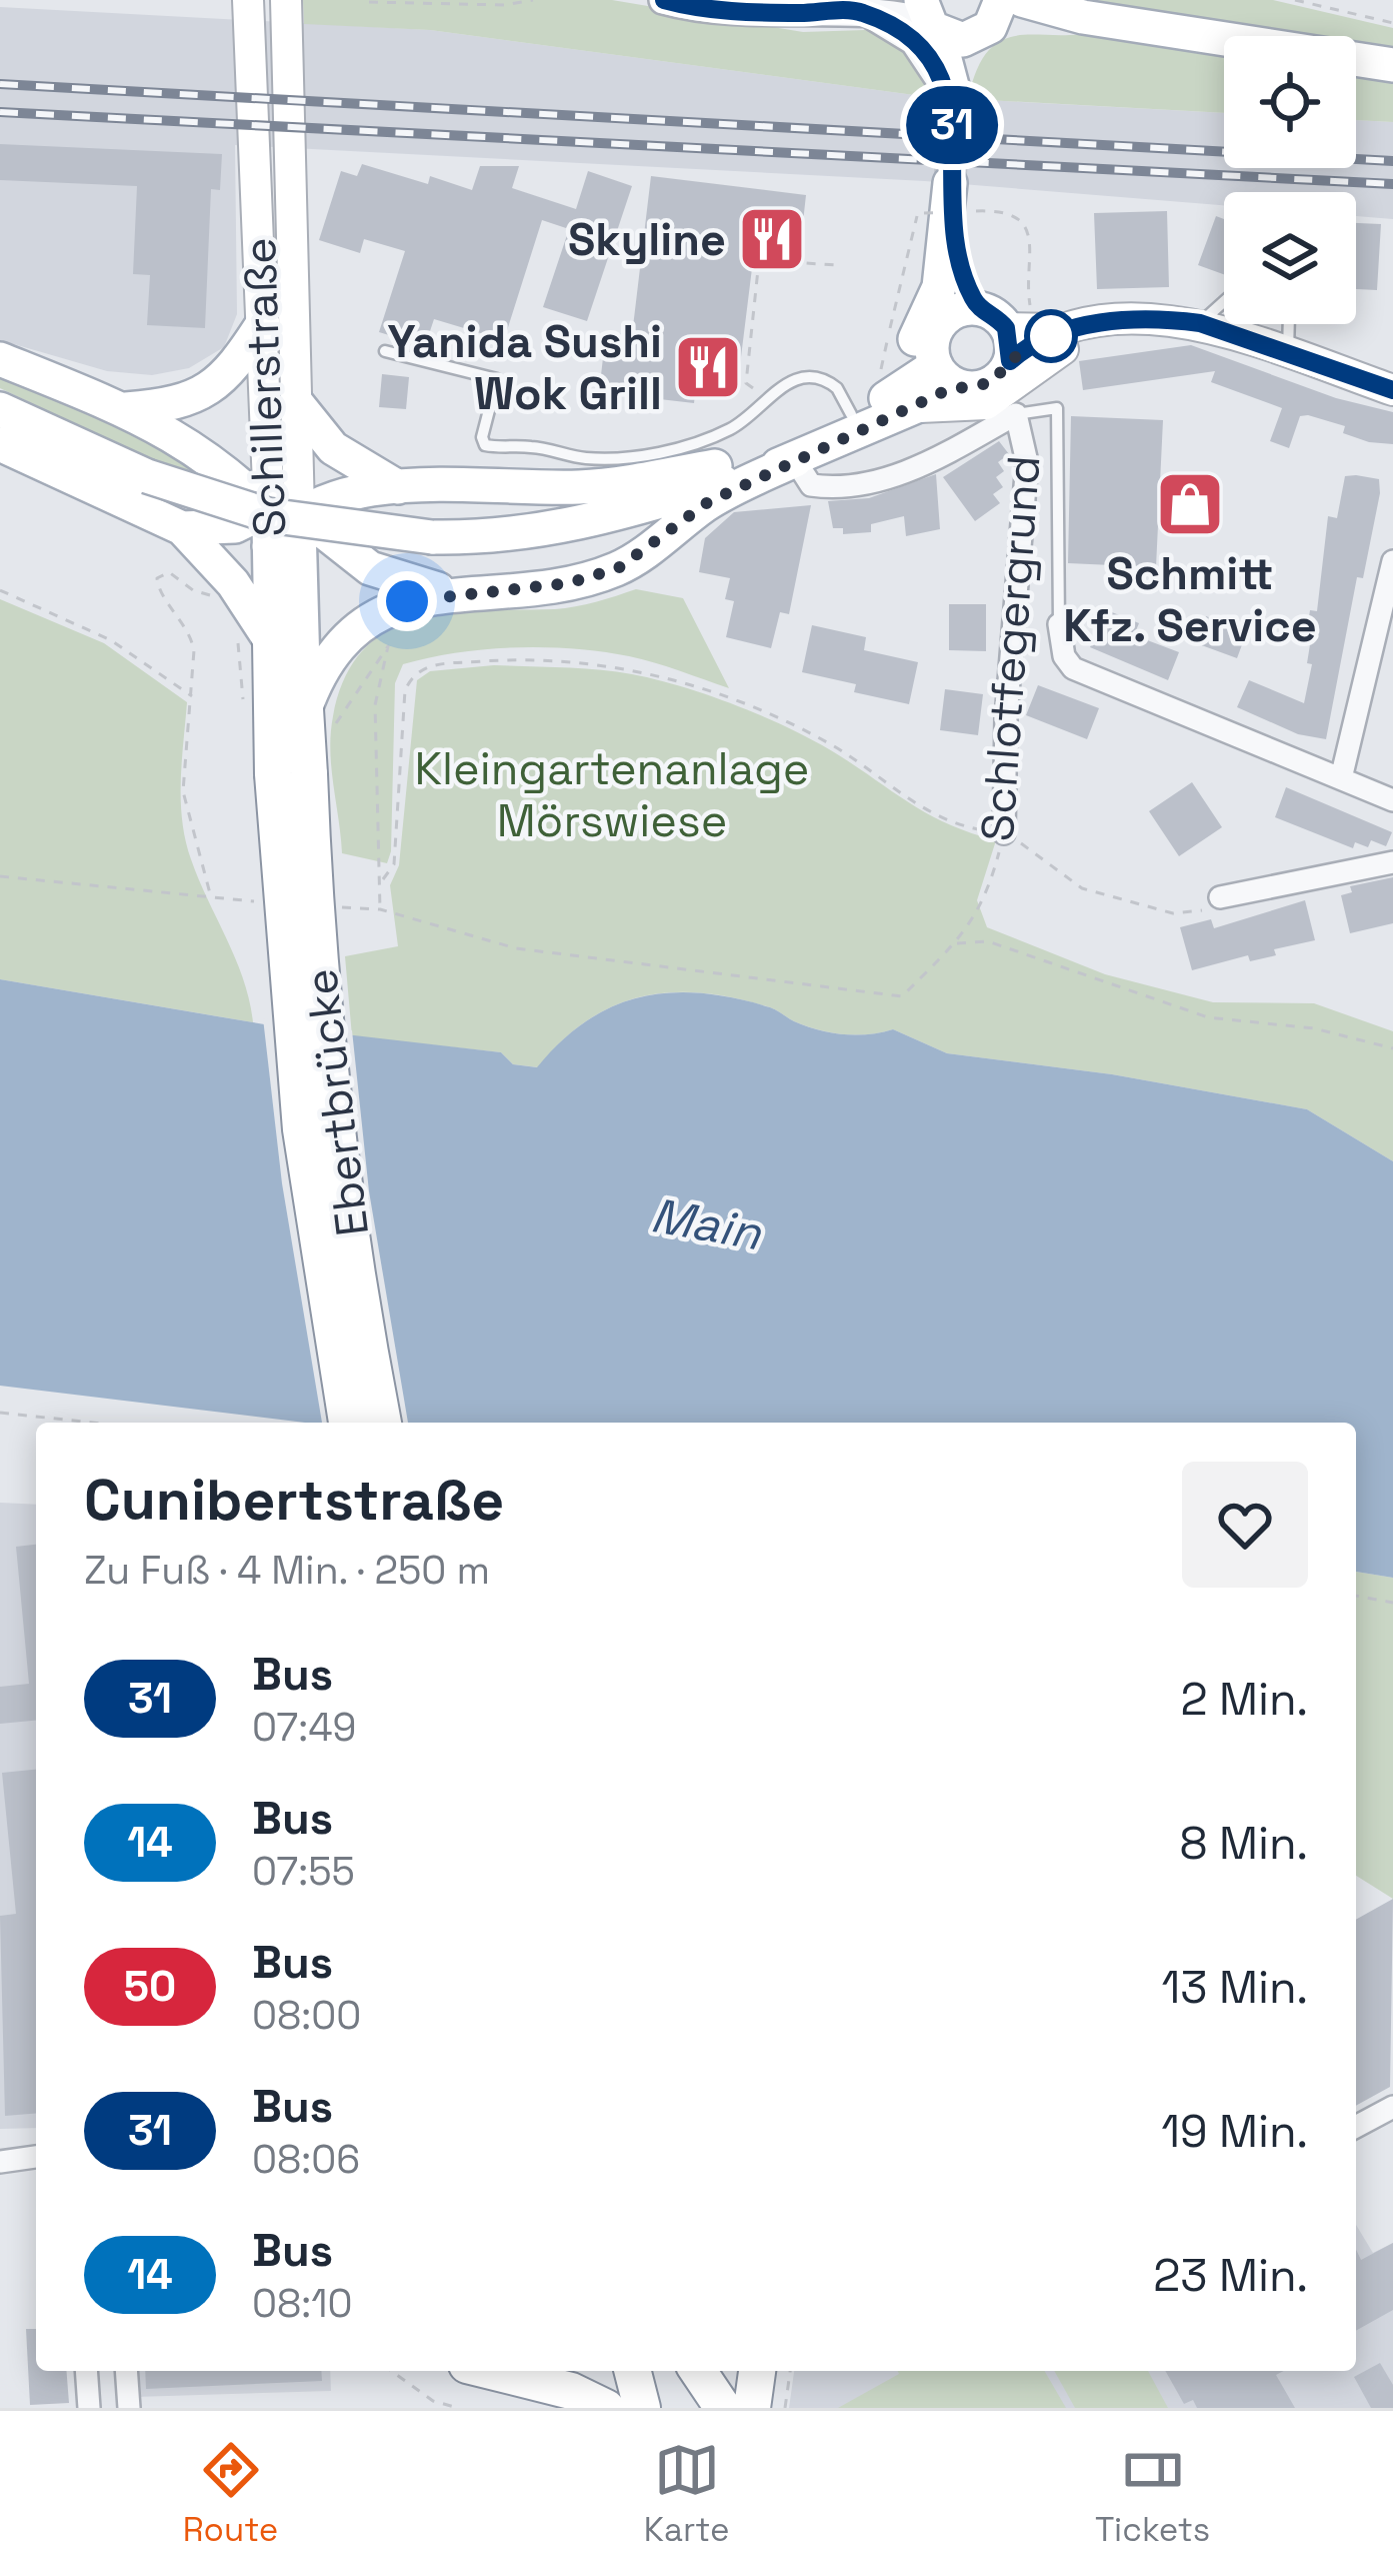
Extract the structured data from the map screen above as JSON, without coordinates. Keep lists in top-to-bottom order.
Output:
{
  "streets": {
    "highway": ["Schillerstraße", "Ebertbrücke"],
    "street": ["Schlotfegergrund"]
  },
  "crossings": [
    ["Schillerstraße", "Ebertbrücke"]
  ],
  "water": ["Main"],
  "parks": ["Kleingartenanlage Mörswiese"],
  "places": {
    "restaurant": ["Skyline", "Yanida Sushi Wok Grill"],
    "shop": ["Schmitt Kfz. Service"]
  },
  "lines": ["bus line 31"],
  "page": {
    "on_map": "31",
    "heading": ["Cunibertstraße", "Zu Fuß · 4 Min. · 250 m"],
    "list": [
      {
        "mark": "31",
        "name": "Bus",
        "note": "07:49",
        "value": "2 Min."
      },
      {
        "mark": "14",
        "name": "Bus",
        "note": "07:55",
        "value": "8 Min."
      },
      {
        "mark": "50",
        "name": "Bus",
        "note": "08:00",
        "value": "13 Min."
      },
      {
        "mark": "31",
        "name": "Bus",
        "note": "08:06",
        "value": "19 Min."
      },
      {
        "mark": "14",
        "name": "Bus",
        "note": "08:10",
        "value": "23 Min."
      }
    ],
    "tabs": ["Route", "Karte", "Tickets"]
  }
}
